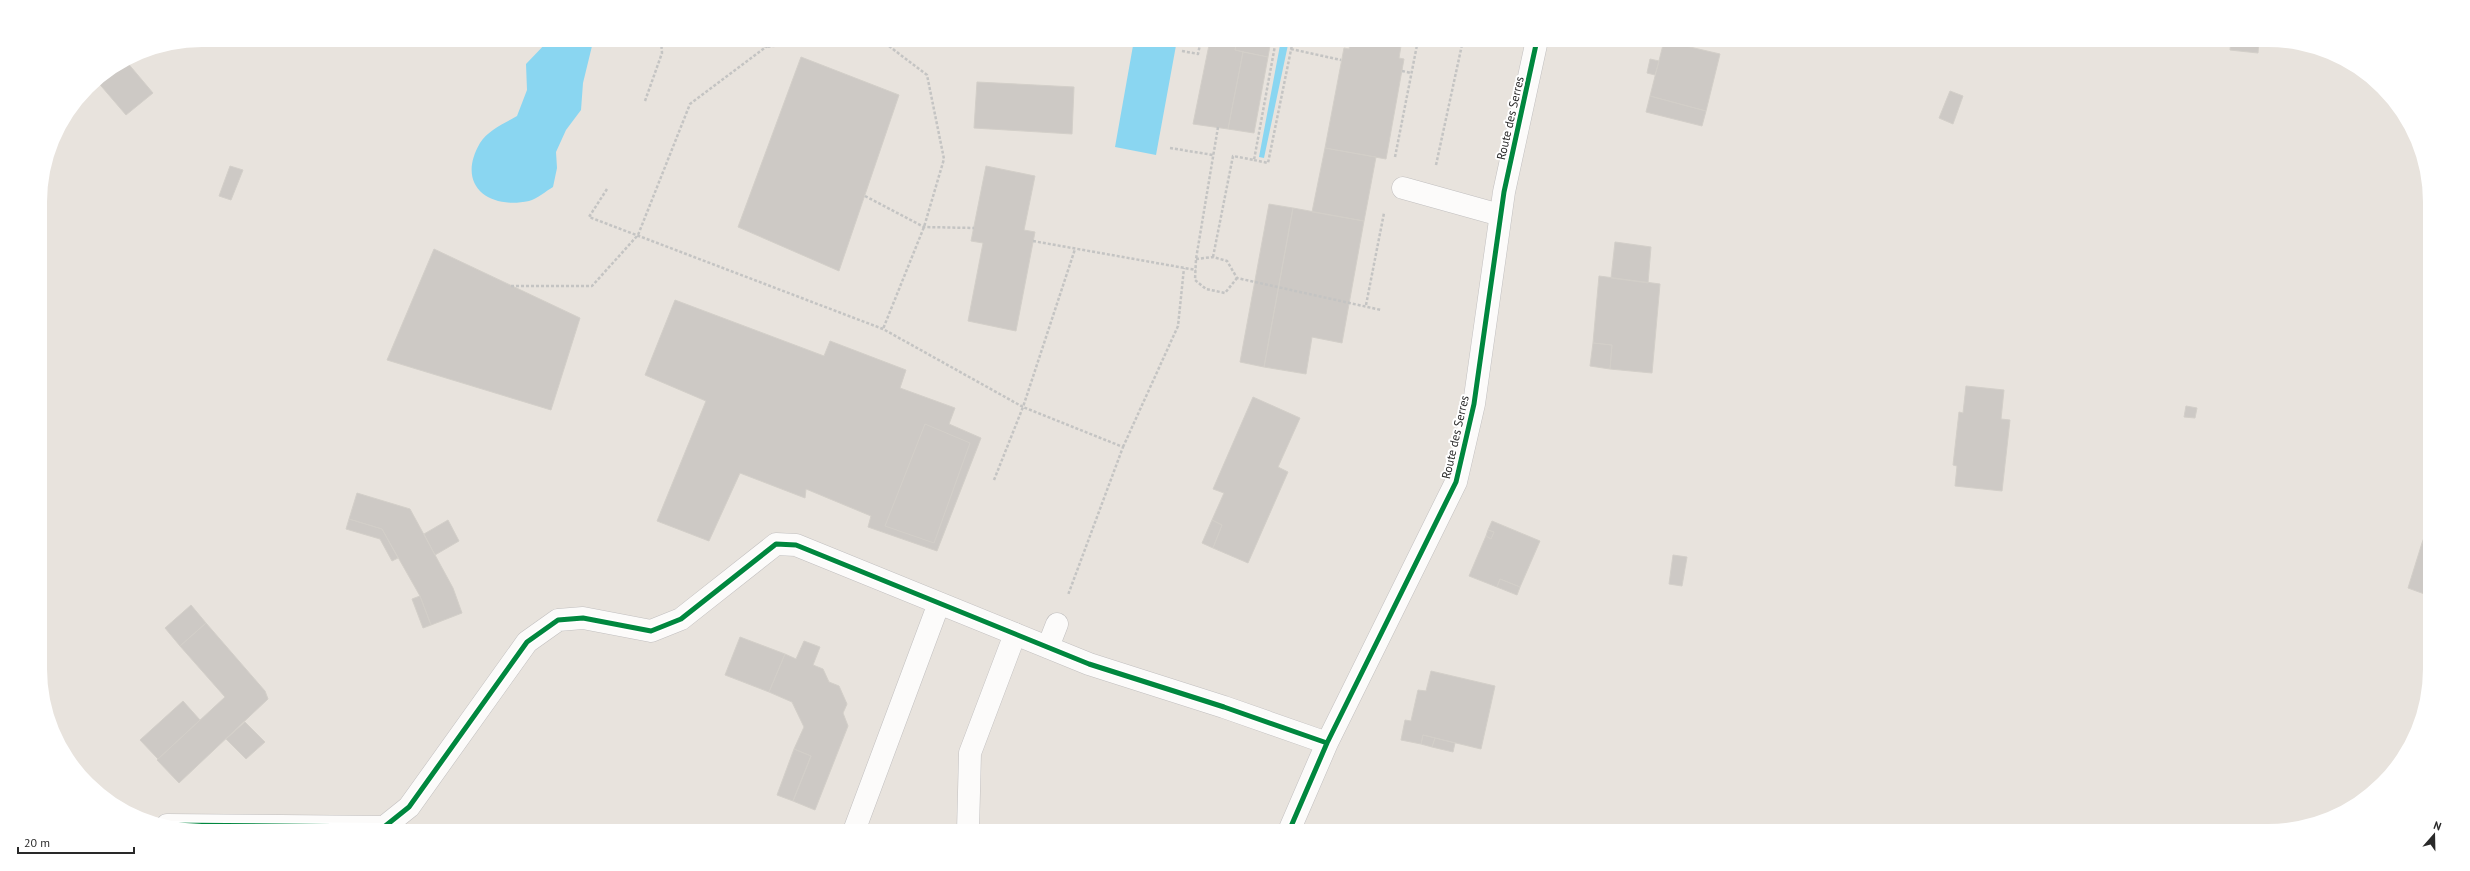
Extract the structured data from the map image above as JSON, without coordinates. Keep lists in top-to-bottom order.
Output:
{
  "streets": {
    "street": ["Route des Serres"]
  },
  "scale_bar": "20 m",
  "north": "top"
}
